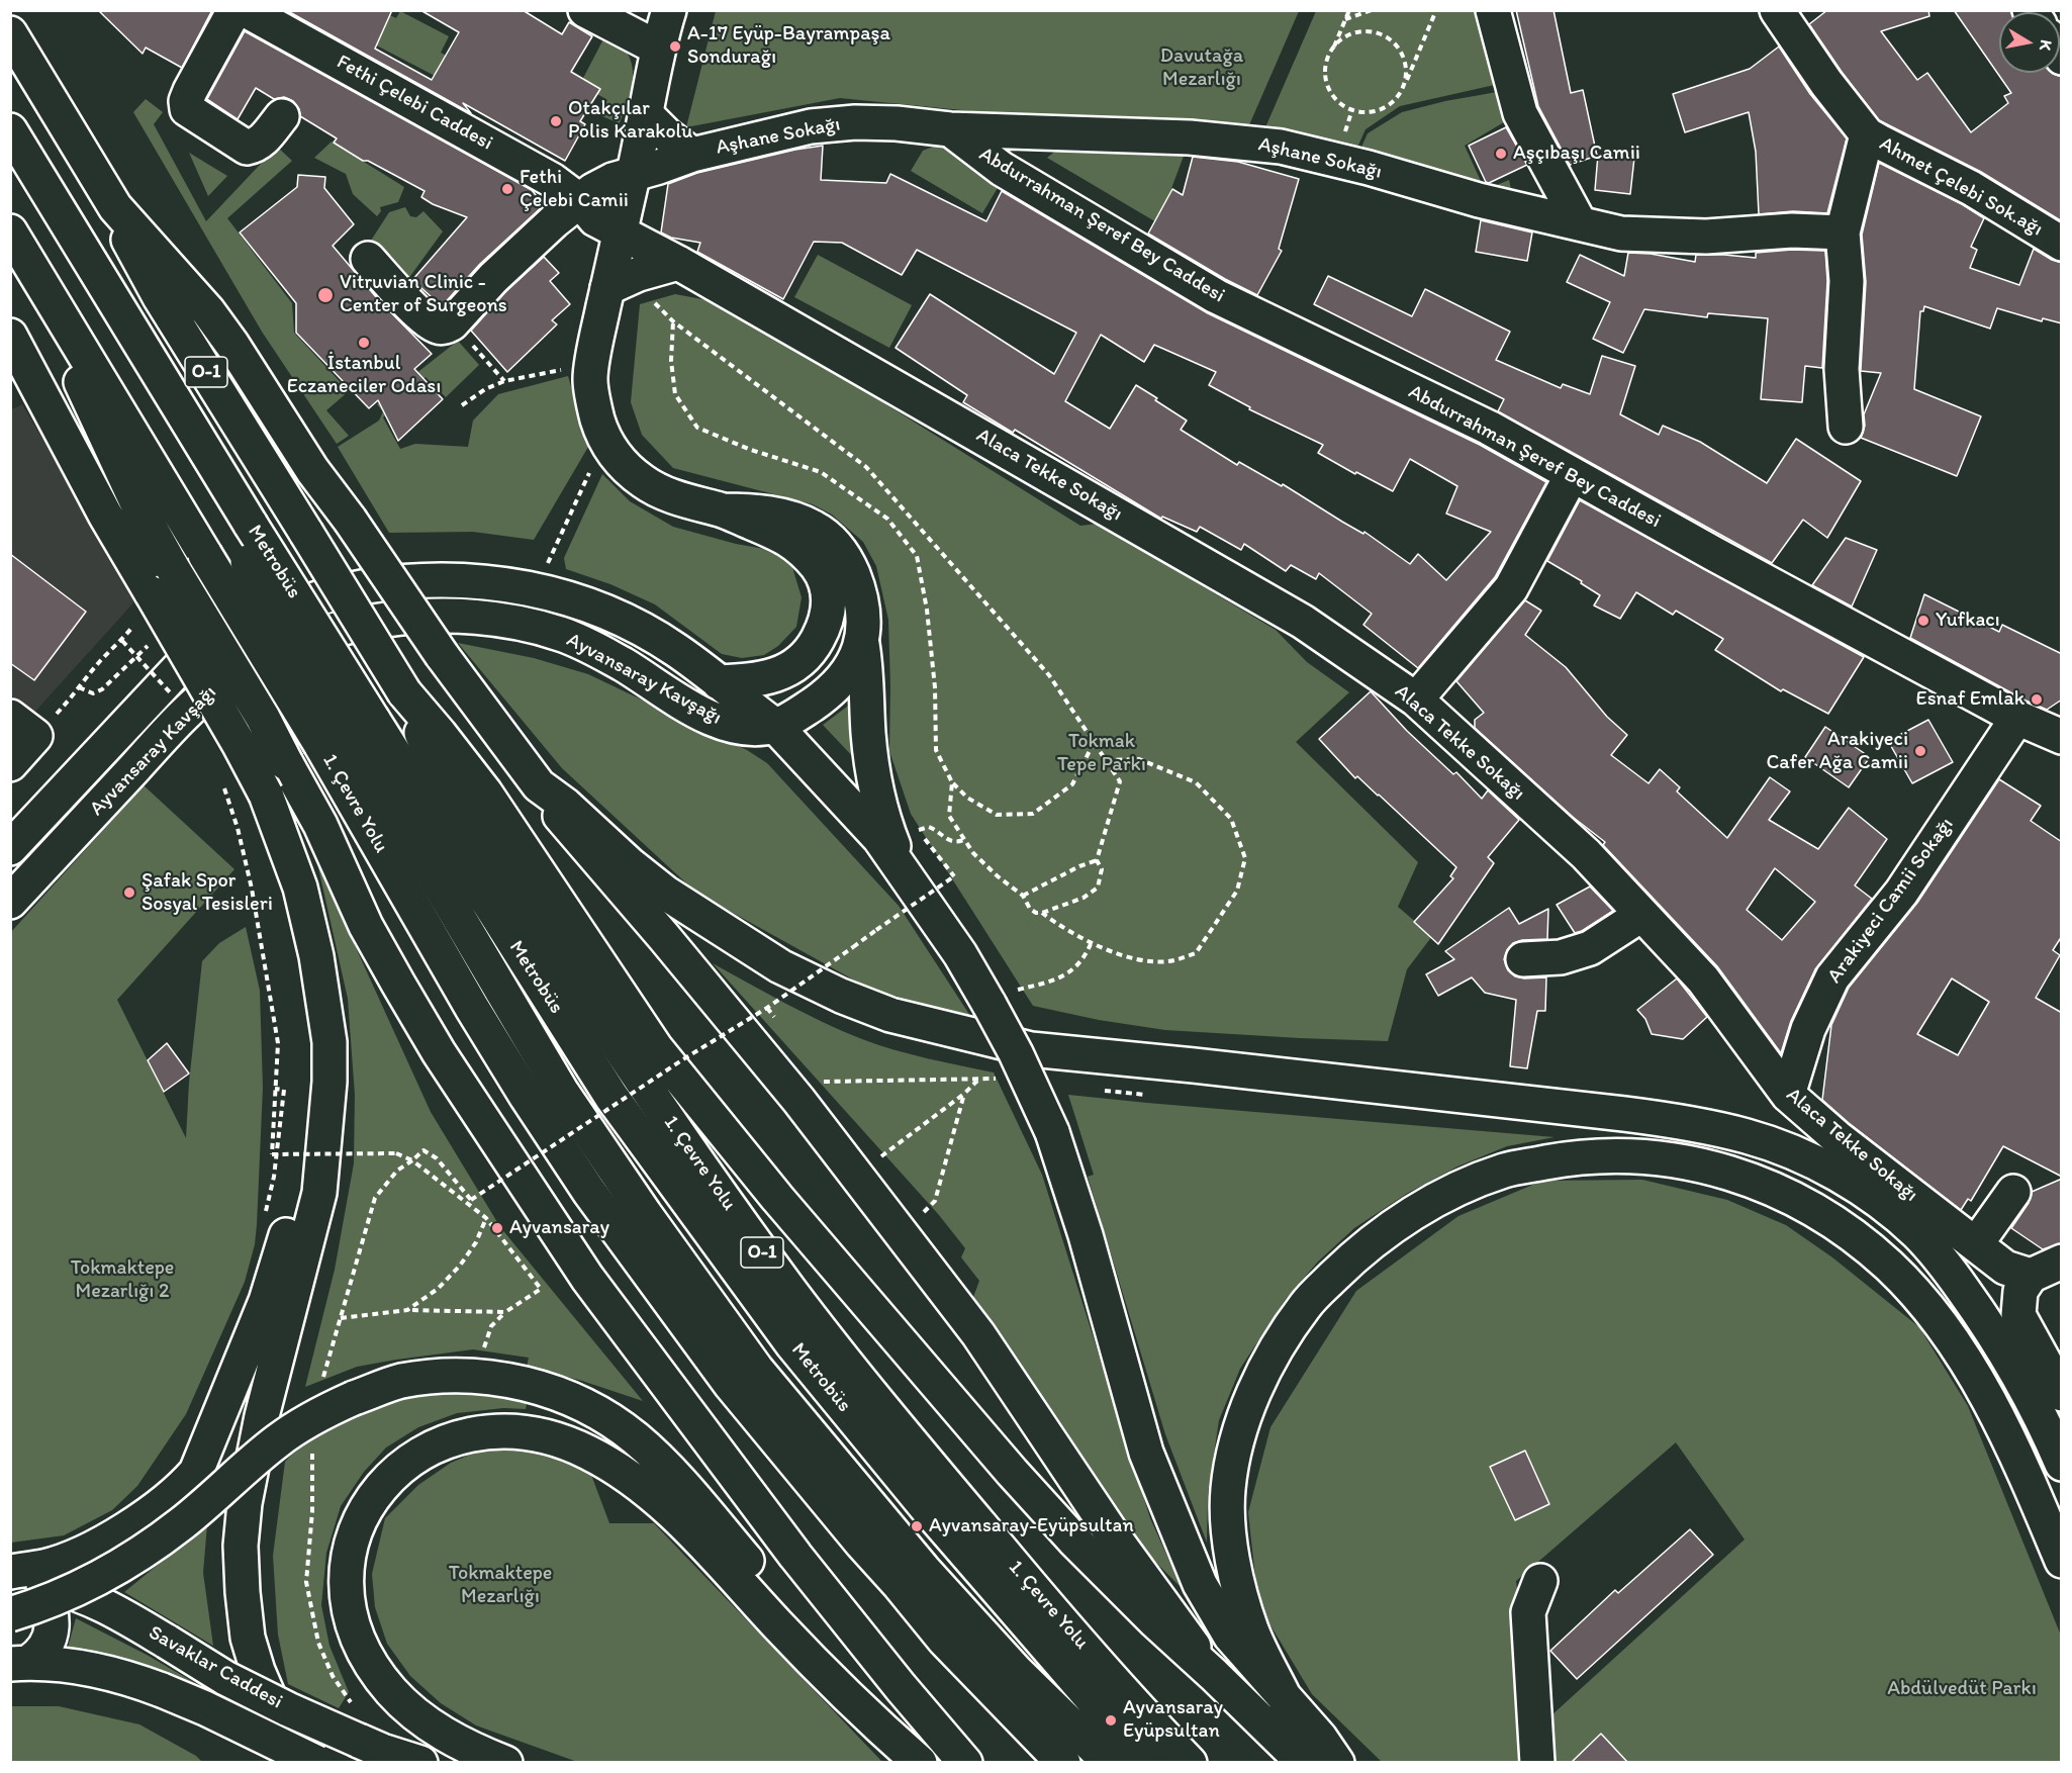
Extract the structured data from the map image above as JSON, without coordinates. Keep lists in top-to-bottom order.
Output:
{
  "streets": {
    "main road": [
      "Fethi Çelebi Caddesi",
      "Aşhane Sokağı",
      "Ahmet Çelebi Sok.ağı",
      "Abdurrahman Şeref Bey Caddesi",
      "O-1",
      "Alaca Tekke Sokağı",
      "Metrobüs",
      "Ayvansaray Kavşağı",
      "1. Çevre Yolu",
      "Arakiyeci Camii Sokağı",
      "Savaklar Caddesi"
    ]
  },
  "crossings": [
    ["Fethi Çelebi Caddesi", "Aşhane Sokağı"],
    ["Fethi Çelebi Caddesi", "Alaca Tekke Sokağı"],
    ["Aşhane Sokağı", "Abdurrahman Şeref Bey Caddesi"],
    ["Abdurrahman Şeref Bey Caddesi", "Arakiyeci Camii Sokağı"],
    ["O-1", "1. Çevre Yolu"],
    ["Alaca Tekke Sokağı", "Arakiyeci Camii Sokağı"],
    ["Metrobüs", "1. Çevre Yolu"]
  ],
  "parks": [
    "Davutağa Mezarlığı",
    "Tokmak Tepe Parkı",
    "Tokmaktepe Mezarlığı 2",
    "Tokmaktepe Mezarlığı",
    "Abdülvedüt Parkı"
  ],
  "places": [
    "A-17 Eyüp-Bayrampaşa Sondurağı",
    "Otakçılar Polis Karakolu",
    "Aşçıbaşı Camii",
    "Fethi Çelebi Camii",
    "Vitruvian Clinic - Center of Surgeons",
    "İstanbul Eczaneciler Odası",
    "Yufkacı",
    "Esnaf Emlak",
    "Arakiyeci Cafer Ağa Camii",
    "Şafak Spor Sosyal Tesisleri",
    "Ayvansaray",
    "Ayvansaray-Eyüpsultan",
    "Ayvansaray Eyüpsultan"
  ],
  "north": "right"
}
